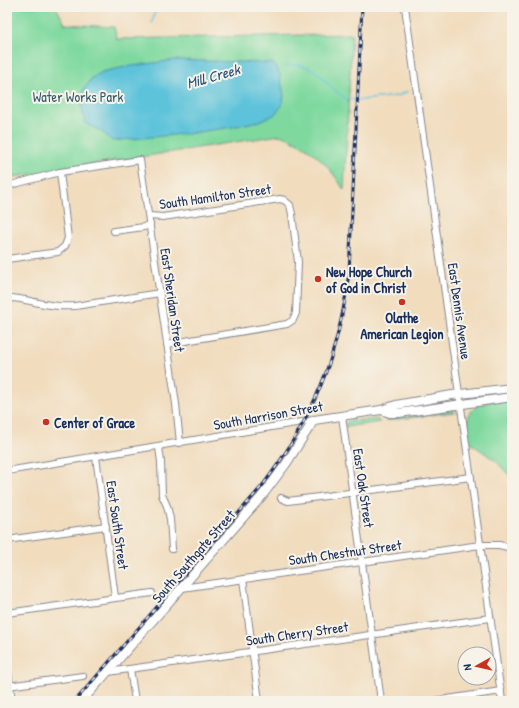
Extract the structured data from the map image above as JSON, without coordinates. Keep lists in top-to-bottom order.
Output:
{
  "streets": {
    "main road": ["South Harrison Street", "South Southgate Street"],
    "street": [
      "South Hamilton Street",
      "East Sheridan Street",
      "East Dennis Avenue",
      "East Oak Street",
      "East South Street",
      "South Chestnut Street",
      "South Cherry Street"
    ]
  },
  "crossings": [
    ["South Hamilton Street", "East Sheridan Street"],
    ["East Sheridan Street", "South Harrison Street"],
    ["East Dennis Avenue", "South Harrison Street"],
    ["East Dennis Avenue", "South Chestnut Street"],
    ["East Dennis Avenue", "South Cherry Street"],
    ["South Harrison Street", "East Oak Street"],
    ["South Harrison Street", "East South Street"],
    ["South Harrison Street", "South Southgate Street"],
    ["East Oak Street", "South Chestnut Street"],
    ["East Oak Street", "South Cherry Street"],
    ["South Chestnut Street", "South Southgate Street"],
    ["South Southgate Street", "South Cherry Street"]
  ],
  "water": ["Mill Creek"],
  "parks": ["Water Works Park"],
  "places": ["New Hope Church of God in Christ", "Olathe American Legion", "Center of Grace"],
  "north": "left"
}
